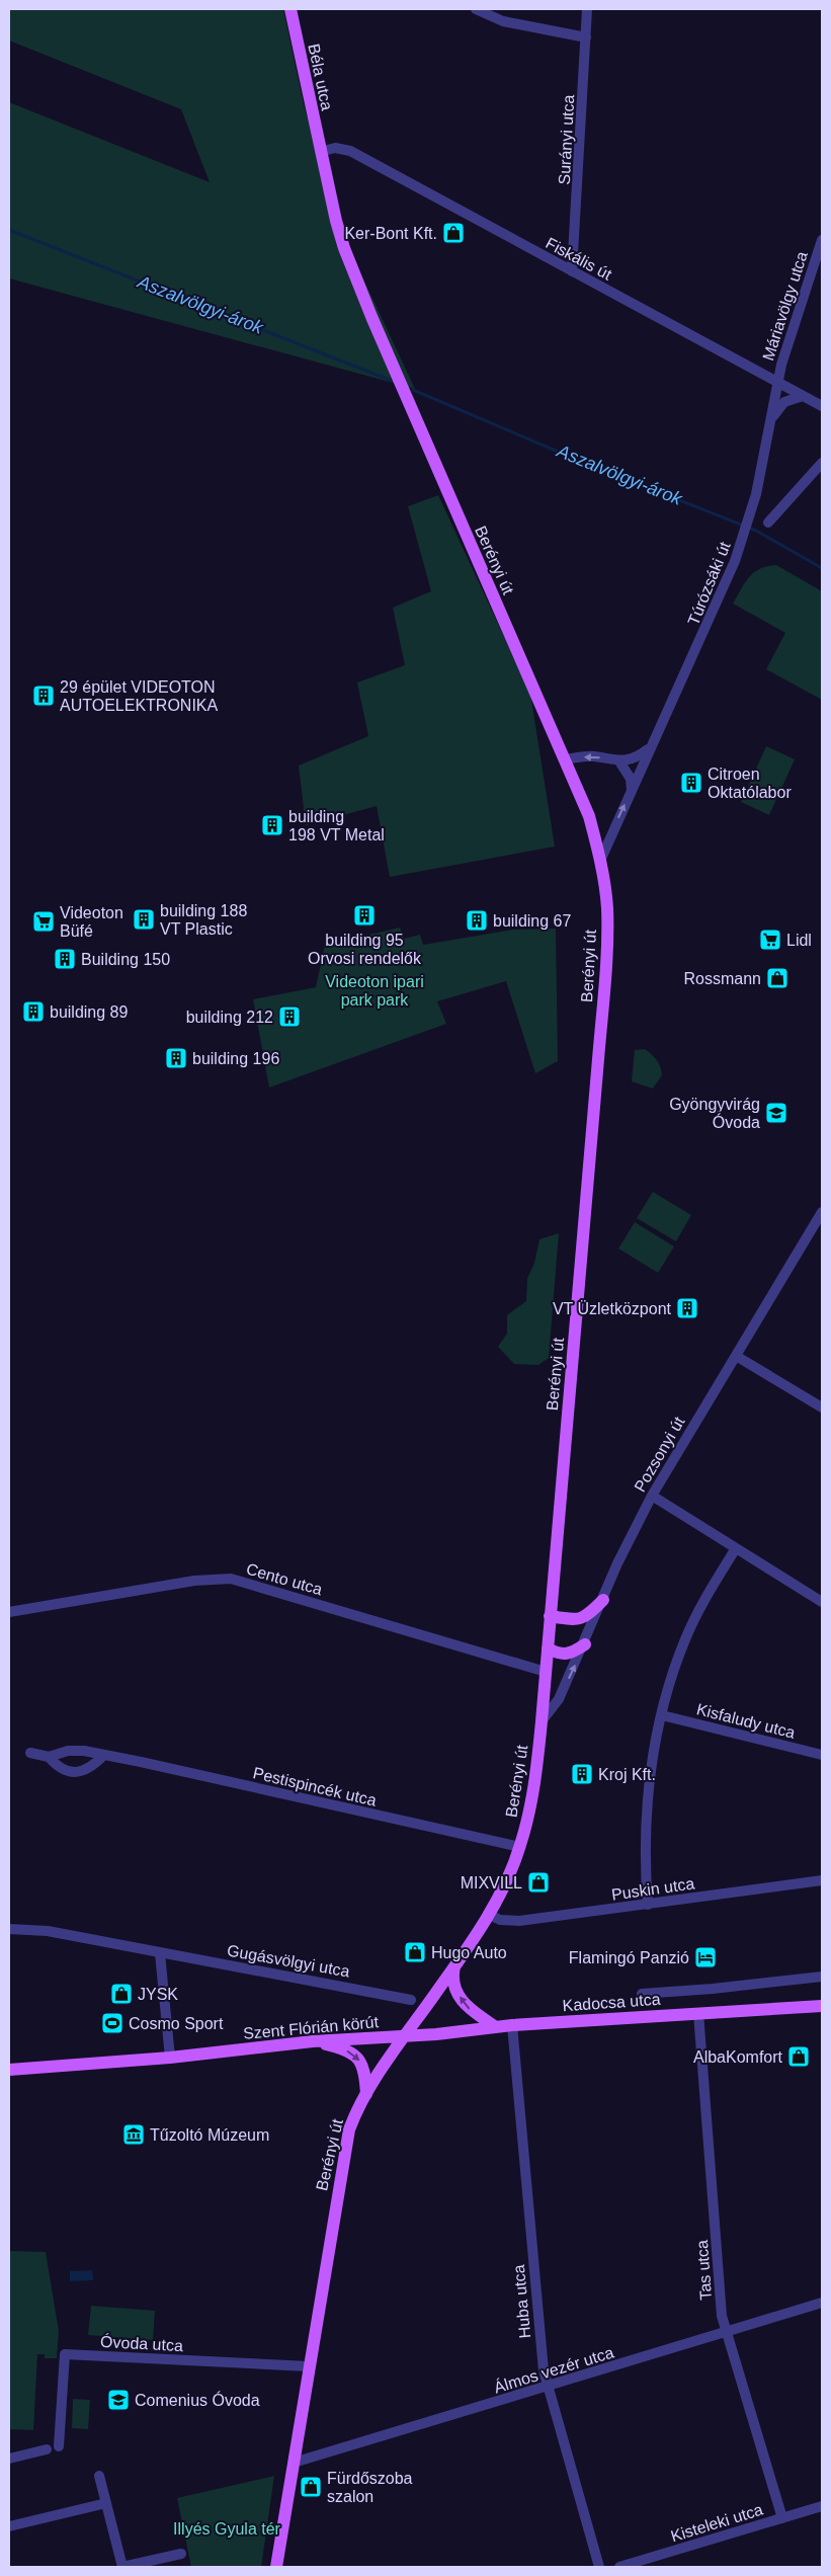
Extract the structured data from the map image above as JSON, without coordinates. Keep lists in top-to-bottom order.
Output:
{
  "streets": {
    "main road": [
      "Béla utca",
      "Berényi út",
      "Kadocsa utca",
      "Szent Flórián körút"
    ],
    "street": [
      "Surányi utca",
      "Fiskális út",
      "Máriavölgy utca",
      "Túrózsáki út",
      "Pozsonyi út",
      "Cento utca",
      "Kisfaludy utca",
      "Pestispincék utca",
      "Puskin utca",
      "Gugásvölgyi utca",
      "Tas utca",
      "Huba utca",
      "Óvoda utca",
      "Álmos vezér utca",
      "Kisteleki utca"
    ]
  },
  "crossings": [
    ["Béla utca", "Fiskális út"],
    ["Béla utca", "Berényi út"],
    ["Surányi utca", "Fiskális út"],
    ["Fiskális út", "Máriavölgy utca"],
    ["Fiskális út", "Berényi út"],
    ["Fiskális út", "Túrózsáki út"],
    ["Máriavölgy utca", "Túrózsáki út"],
    ["Berényi út", "Túrózsáki út"],
    ["Berényi út", "Pozsonyi út"],
    ["Berényi út", "Cento utca"],
    ["Berényi út", "Pestispincék utca"],
    ["Berényi út", "Puskin utca"],
    ["Berényi út", "Kadocsa utca"],
    ["Berényi út", "Szent Flórián körút"],
    ["Berényi út", "Óvoda utca"],
    ["Berényi út", "Álmos vezér utca"],
    ["Kadocsa utca", "Szent Flórián körút"],
    ["Kadocsa utca", "Tas utca"],
    ["Kadocsa utca", "Huba utca"],
    ["Tas utca", "Álmos vezér utca"],
    ["Tas utca", "Kisteleki utca"],
    ["Huba utca", "Álmos vezér utca"]
  ],
  "water": ["Aszalvölgyi-árok"],
  "parks": ["Videoton ipari park park", "Illyés Gyula tér"],
  "places": {
    "shop": [
      "Ker-Bont Kft.",
      "Rossmann",
      "MIXVILL",
      "Hugo Auto",
      "JYSK",
      "AlbaKomfort",
      "Fürdőszoba szalon"
    ],
    "building": [
      "29 épület VIDEOTON AUTOELEKTRONIKA",
      "Citroen Oktatólabor",
      "building 198 VT Metal",
      "building 95 Orvosi rendelők",
      "building 188 VT Plastic",
      "building 67",
      "Building 150",
      "building 89",
      "building 212",
      "building 196",
      "VT Üzletközpont",
      "Kroj Kft."
    ],
    "supermarket": ["Videoton Büfé", "Lidl"],
    "school or university": ["Gyöngyvirág Óvoda", "Comenius Óvoda"],
    "hotel": ["Flamingó Panzió"],
    "sports": ["Cosmo Sport"],
    "museum": ["Tűzoltó Múzeum"]
  }
}
